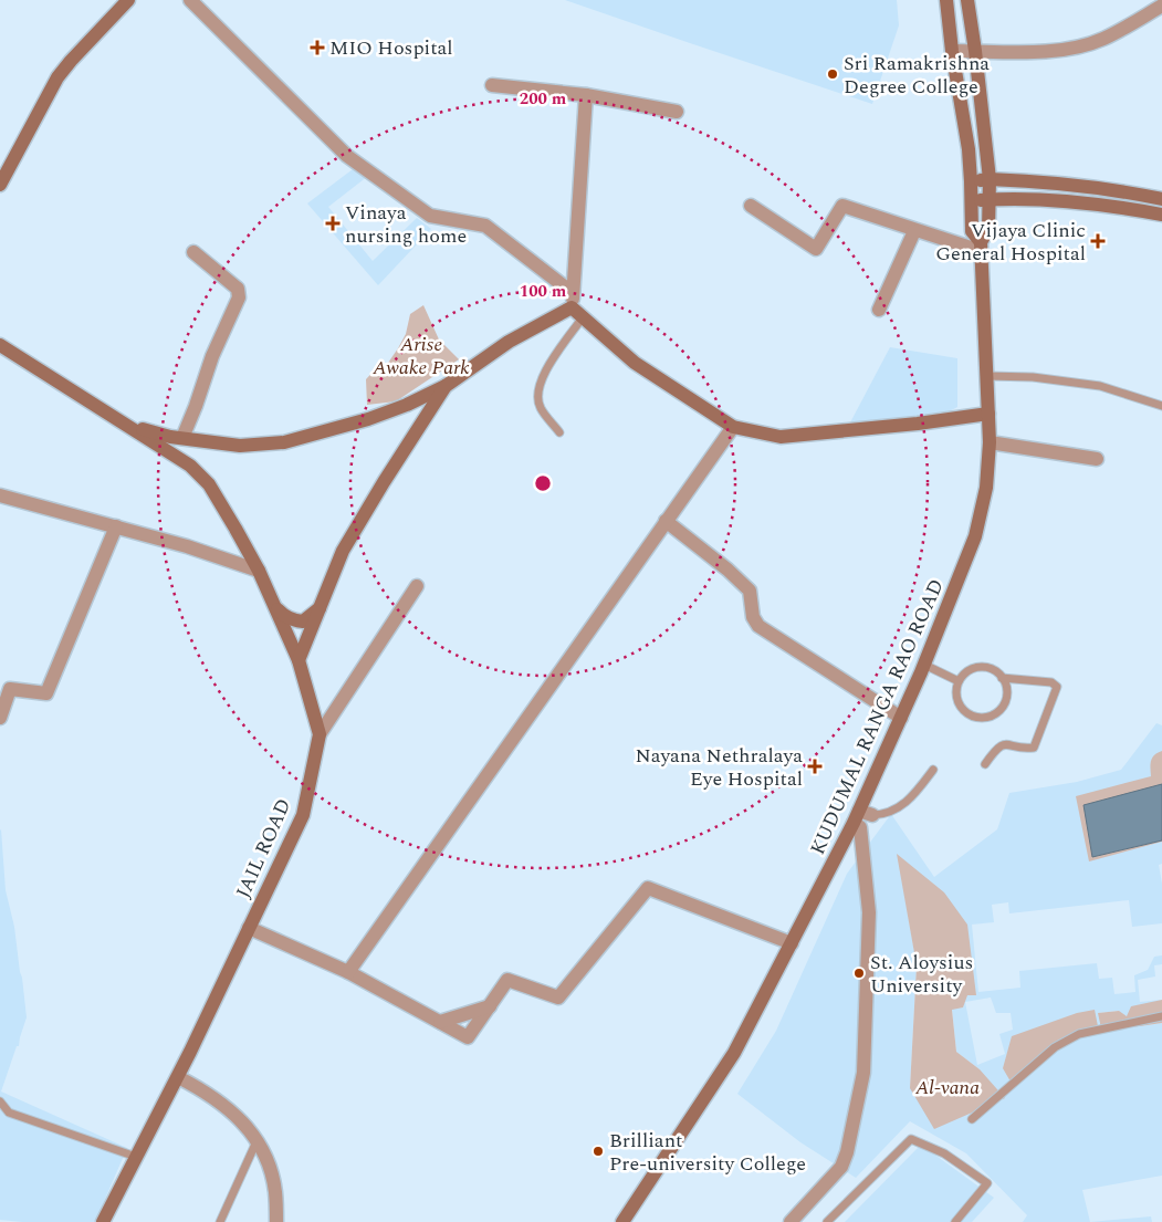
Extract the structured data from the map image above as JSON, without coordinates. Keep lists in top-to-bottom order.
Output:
{
  "streets": {
    "street": ["KUDUMAL RANGA RAO ROAD", "JAIL ROAD"]
  },
  "parks": ["Arise Awake Park", "Al-vana"],
  "places": {
    "health": [
      "MIO Hospital",
      "Vinaya nursing home",
      "Vijaya Clinic General Hospital",
      "Nayana Nethralaya Eye Hospital"
    ],
    "other": ["Sri Ramakrishna Degree College", "St. Aloysius University", "Brilliant Pre-university College"]
  },
  "rings": ["200 m", "100 m"]
}
